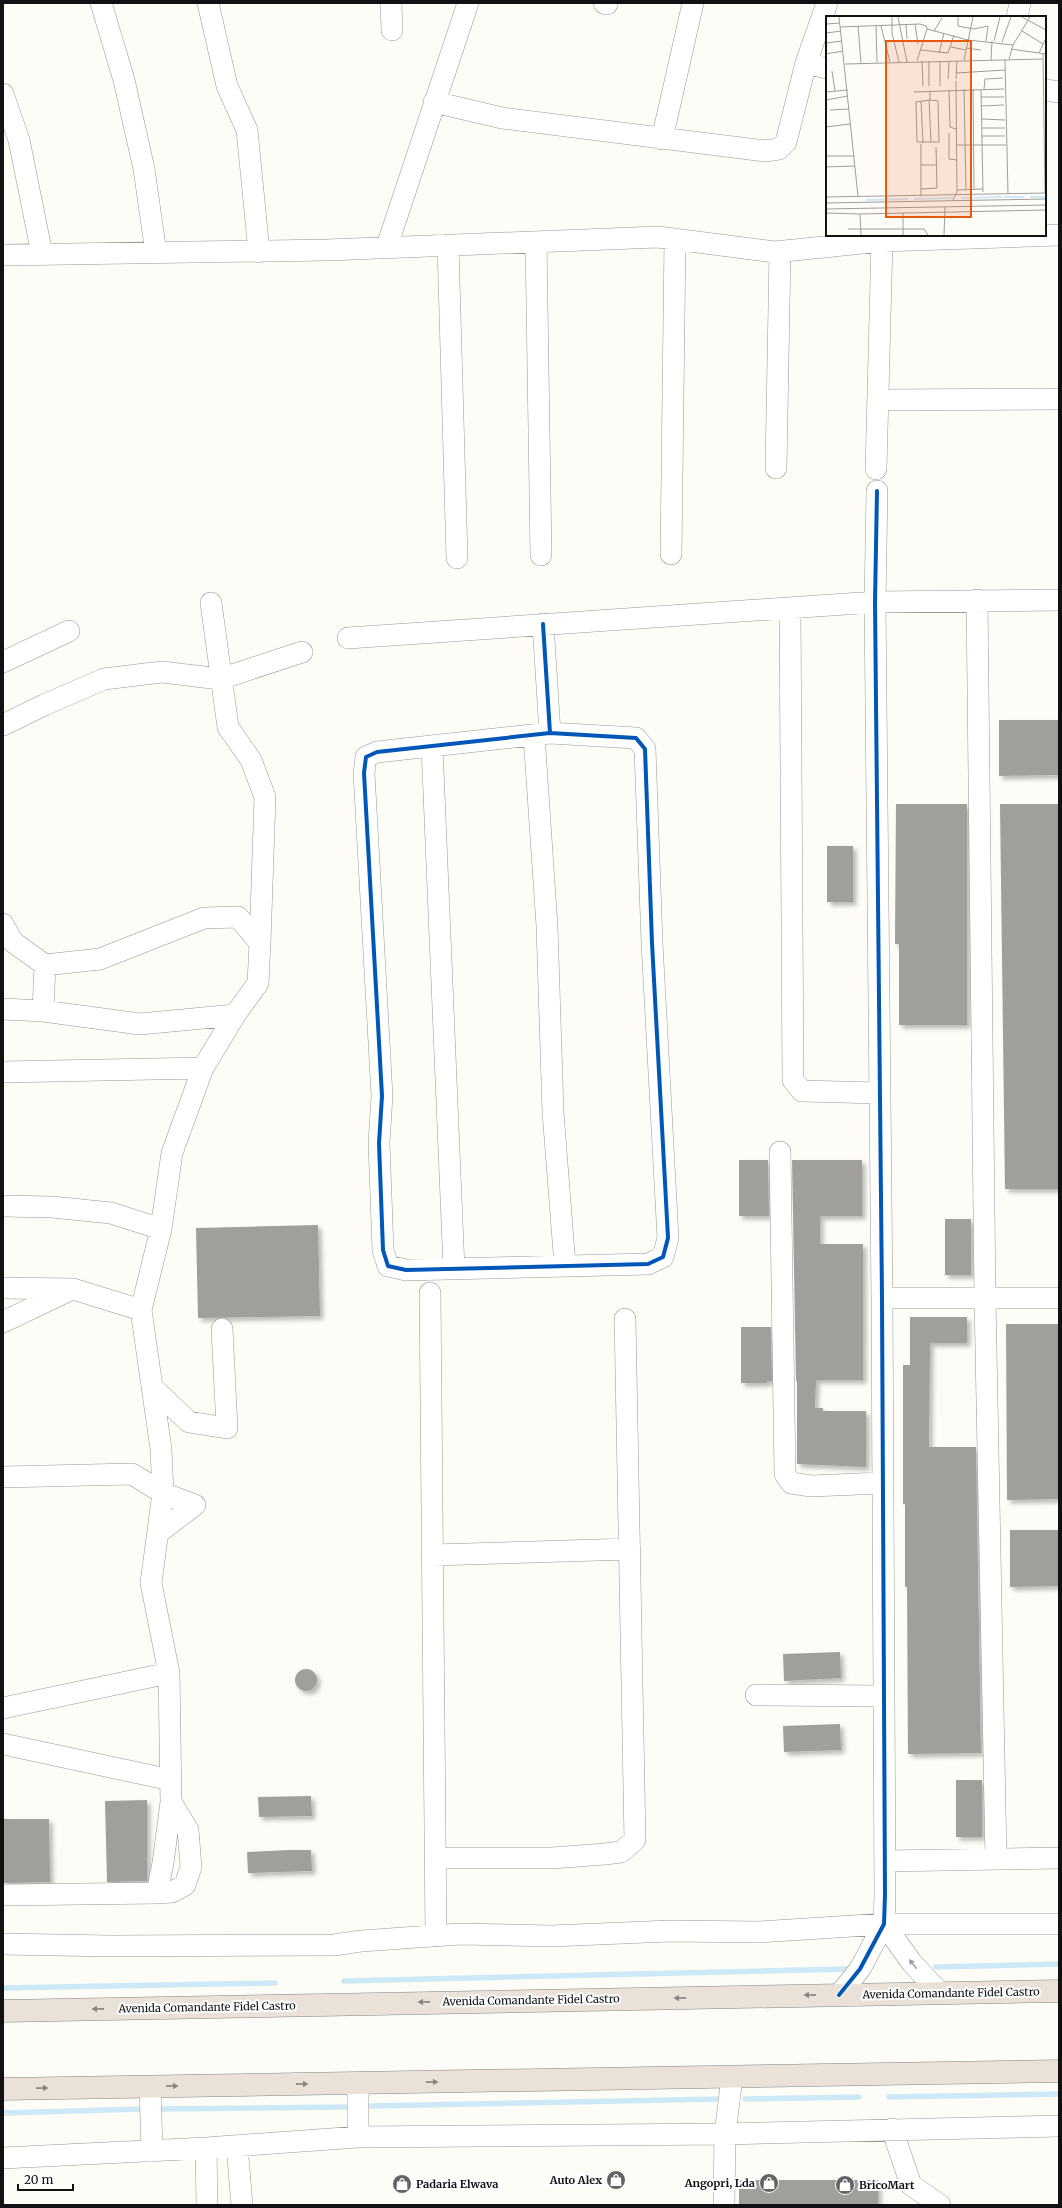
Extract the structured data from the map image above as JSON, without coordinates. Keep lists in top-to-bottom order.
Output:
{
  "streets": {
    "highway": ["Avenida Comandante Fidel Castro"]
  },
  "places": {
    "shop": [
      "Auto Alex",
      "Angopri, Lda",
      "Padaria Elwava",
      "BricoMart"
    ]
  },
  "scale_bar": "20 m"
}
